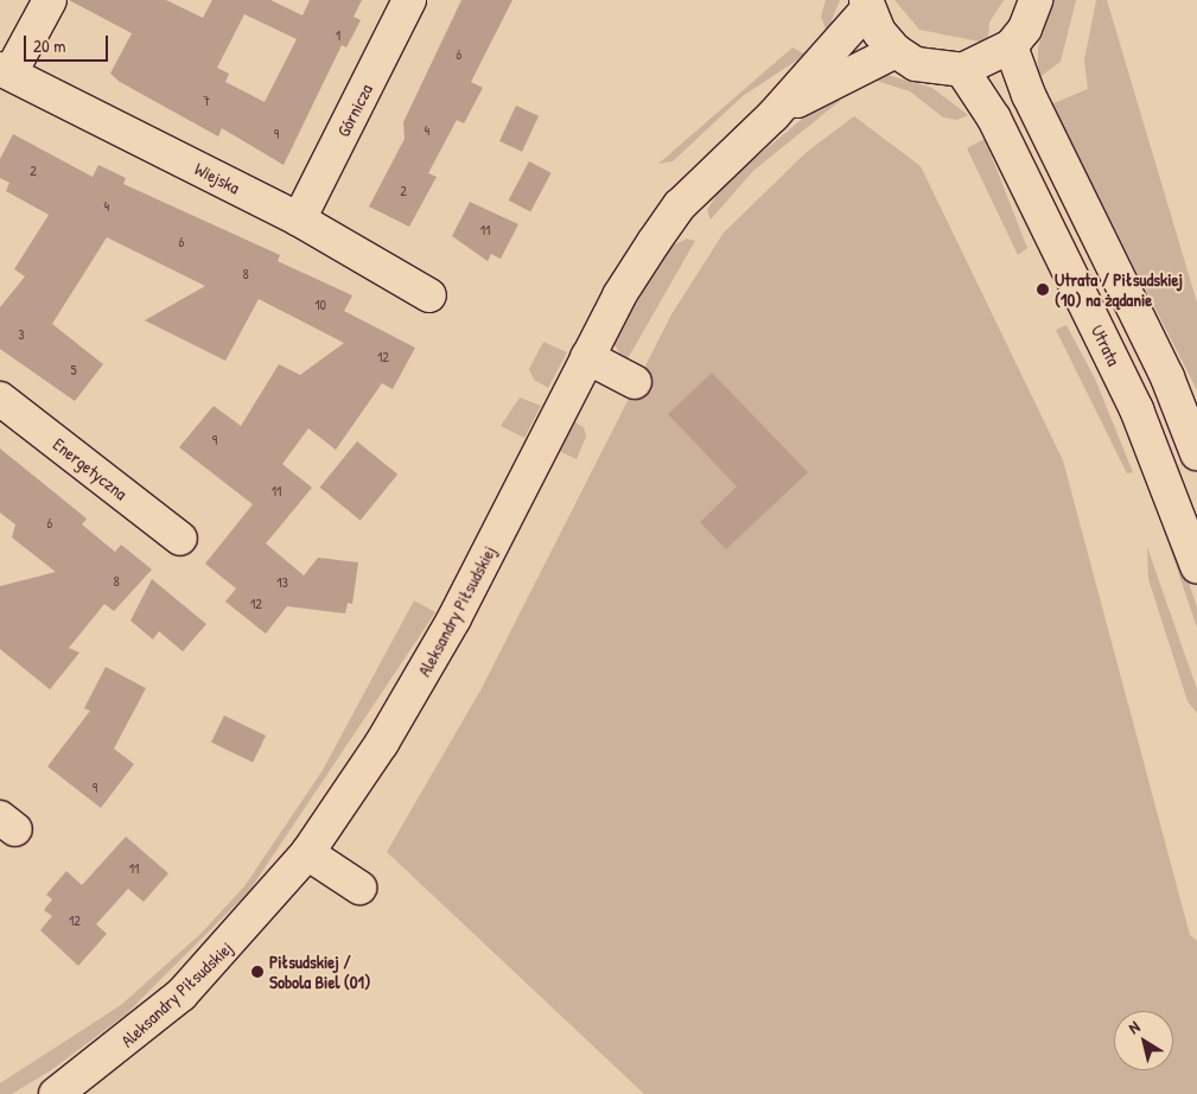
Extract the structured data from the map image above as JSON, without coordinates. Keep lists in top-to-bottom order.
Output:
{
  "streets": {
    "street": [
      "Górnicza",
      "Wiejska",
      "Utrata",
      "Energetyczna",
      "Aleksandry Piłsudskiej"
    ]
  },
  "crossings": [
    ["Górnicza", "Wiejska"]
  ],
  "places": ["Utrata / Piłsudskiej (10) na żądanie", "Piłsudskiej / Sobola Biel (01)"],
  "house_numbers": [
    "1",
    "6",
    "7",
    "4",
    "9",
    "2",
    "2",
    "4",
    "11",
    "6",
    "8",
    "10",
    "3",
    "12",
    "5",
    "9",
    "11",
    "6",
    "8",
    "13",
    "12",
    "9",
    "11",
    "12"
  ],
  "scale_bar": "20 m",
  "north": "top left"
}
